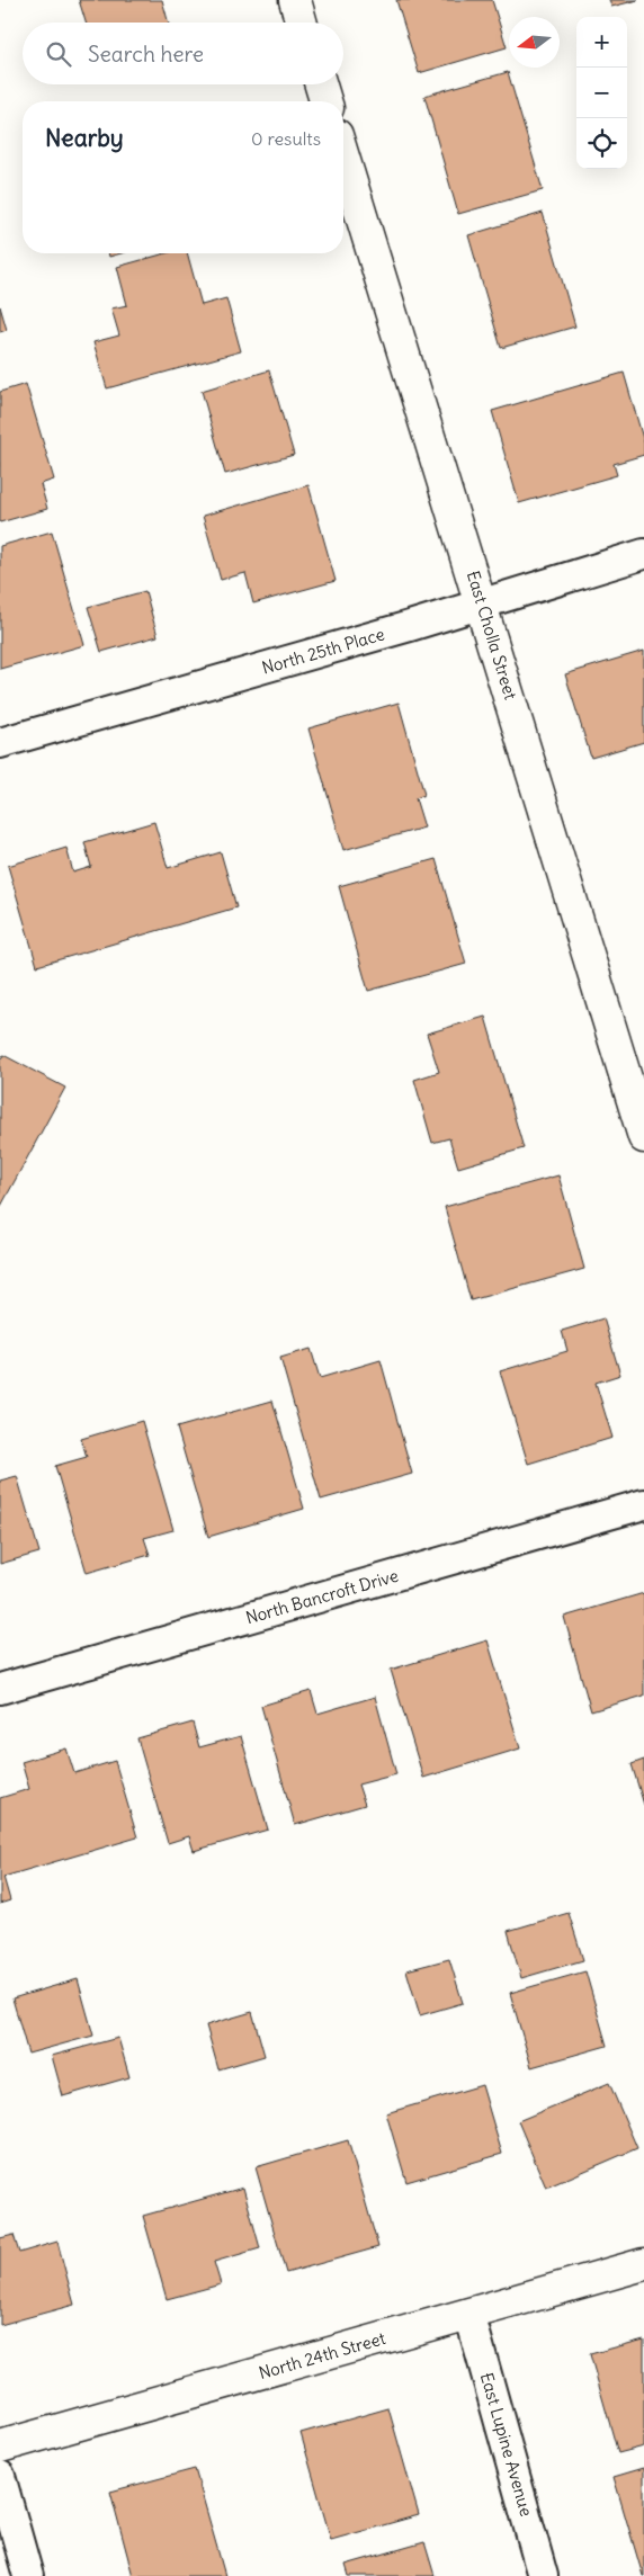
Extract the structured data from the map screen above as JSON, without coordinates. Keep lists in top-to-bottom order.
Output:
{
  "streets": {
    "street": [
      "East Cholla Street",
      "North 25th Place",
      "North Bancroft Drive",
      "North 24th Street",
      "East Lupine Avenue"
    ]
  },
  "crossings": [
    ["East Cholla Street", "North 25th Place"],
    ["North 24th Street", "East Lupine Avenue"]
  ],
  "north": "left",
  "page": {
    "map_buttons": ["+", "−"],
    "search": "Search here",
    "heading": ["Nearby", "0 results"]
  }
}
